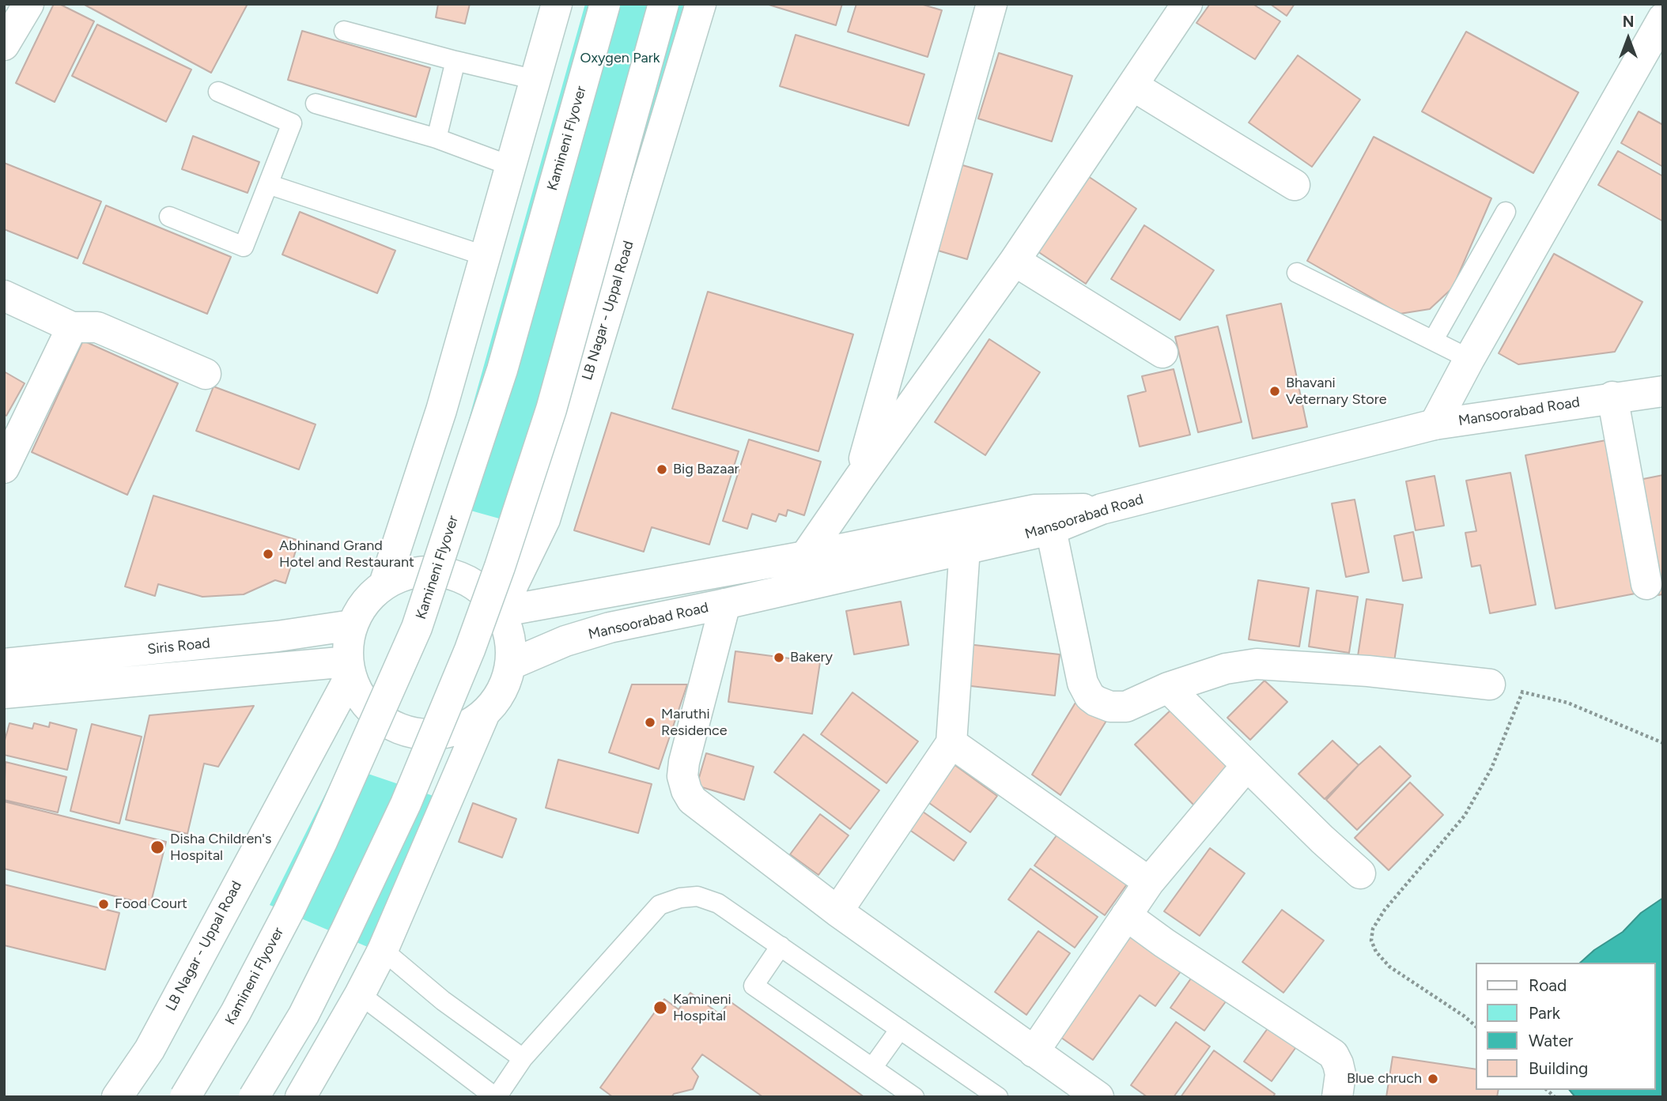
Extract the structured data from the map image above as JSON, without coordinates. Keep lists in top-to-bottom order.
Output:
{
  "streets": {
    "main road": [
      "Kamineni Flyover",
      "LB Nagar - Uppal Road",
      "Mansoorabad Road",
      "Siris Road"
    ]
  },
  "crossings": [
    ["LB Nagar - Uppal Road", "Mansoorabad Road"],
    ["LB Nagar - Uppal Road", "Siris Road"],
    ["Mansoorabad Road", "Siris Road"]
  ],
  "parks": ["Oxygen Park"],
  "places": [
    "Bhavani Veternary Store",
    "Big Bazaar",
    "Abhinand Grand Hotel and Restaurant",
    "Bakery",
    "Maruthi Residence",
    "Disha Children's Hospital",
    "Food Court",
    "Kamineni Hospital",
    "Blue chruch"
  ],
  "legend": [
    "Road",
    "Park",
    "Water",
    "Building"
  ],
  "north": "top"
}
